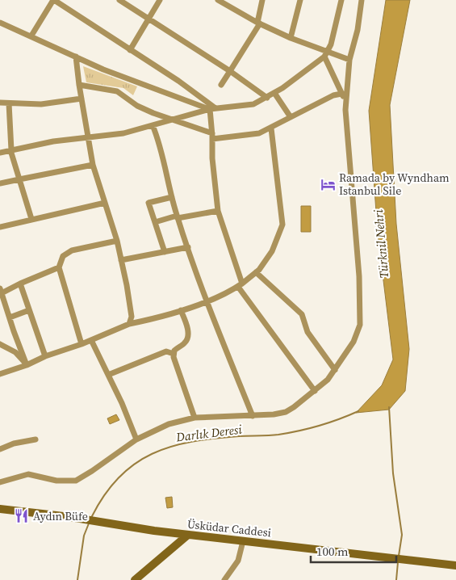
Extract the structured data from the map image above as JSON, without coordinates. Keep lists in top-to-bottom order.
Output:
{
  "streets": {
    "main road": ["Üsküdar Caddesi"]
  },
  "water": ["Türknil Nehri", "Darlık Deresi"],
  "places": {
    "hotel": ["Ramada by Wyndham Istanbul Sile"],
    "restaurant": ["Aydın Büfe"]
  },
  "scale_bar": "100 m"
}
